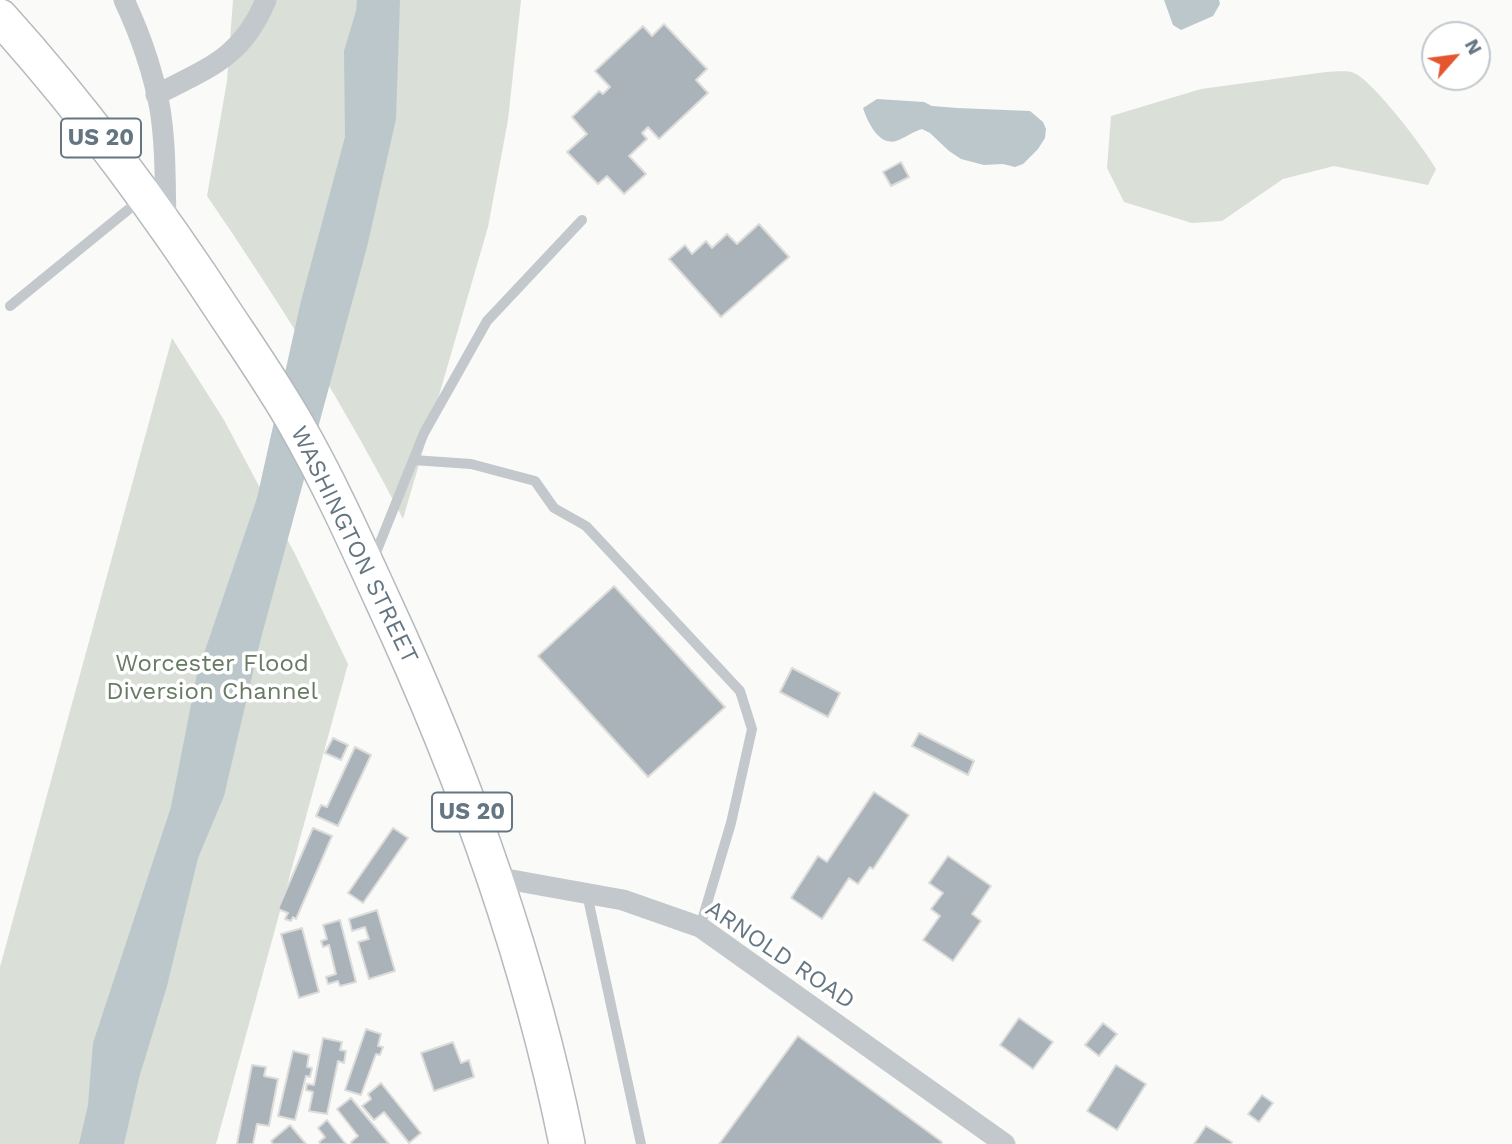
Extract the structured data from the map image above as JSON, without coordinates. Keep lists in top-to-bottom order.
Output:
{
  "streets": {
    "main road": ["US 20", "WASHINGTON STREET"],
    "street": ["ARNOLD ROAD"]
  },
  "crossings": [
    ["WASHINGTON STREET", "ARNOLD ROAD"]
  ],
  "parks": ["Worcester Flood Diversion Channel"],
  "north": "top right"
}
